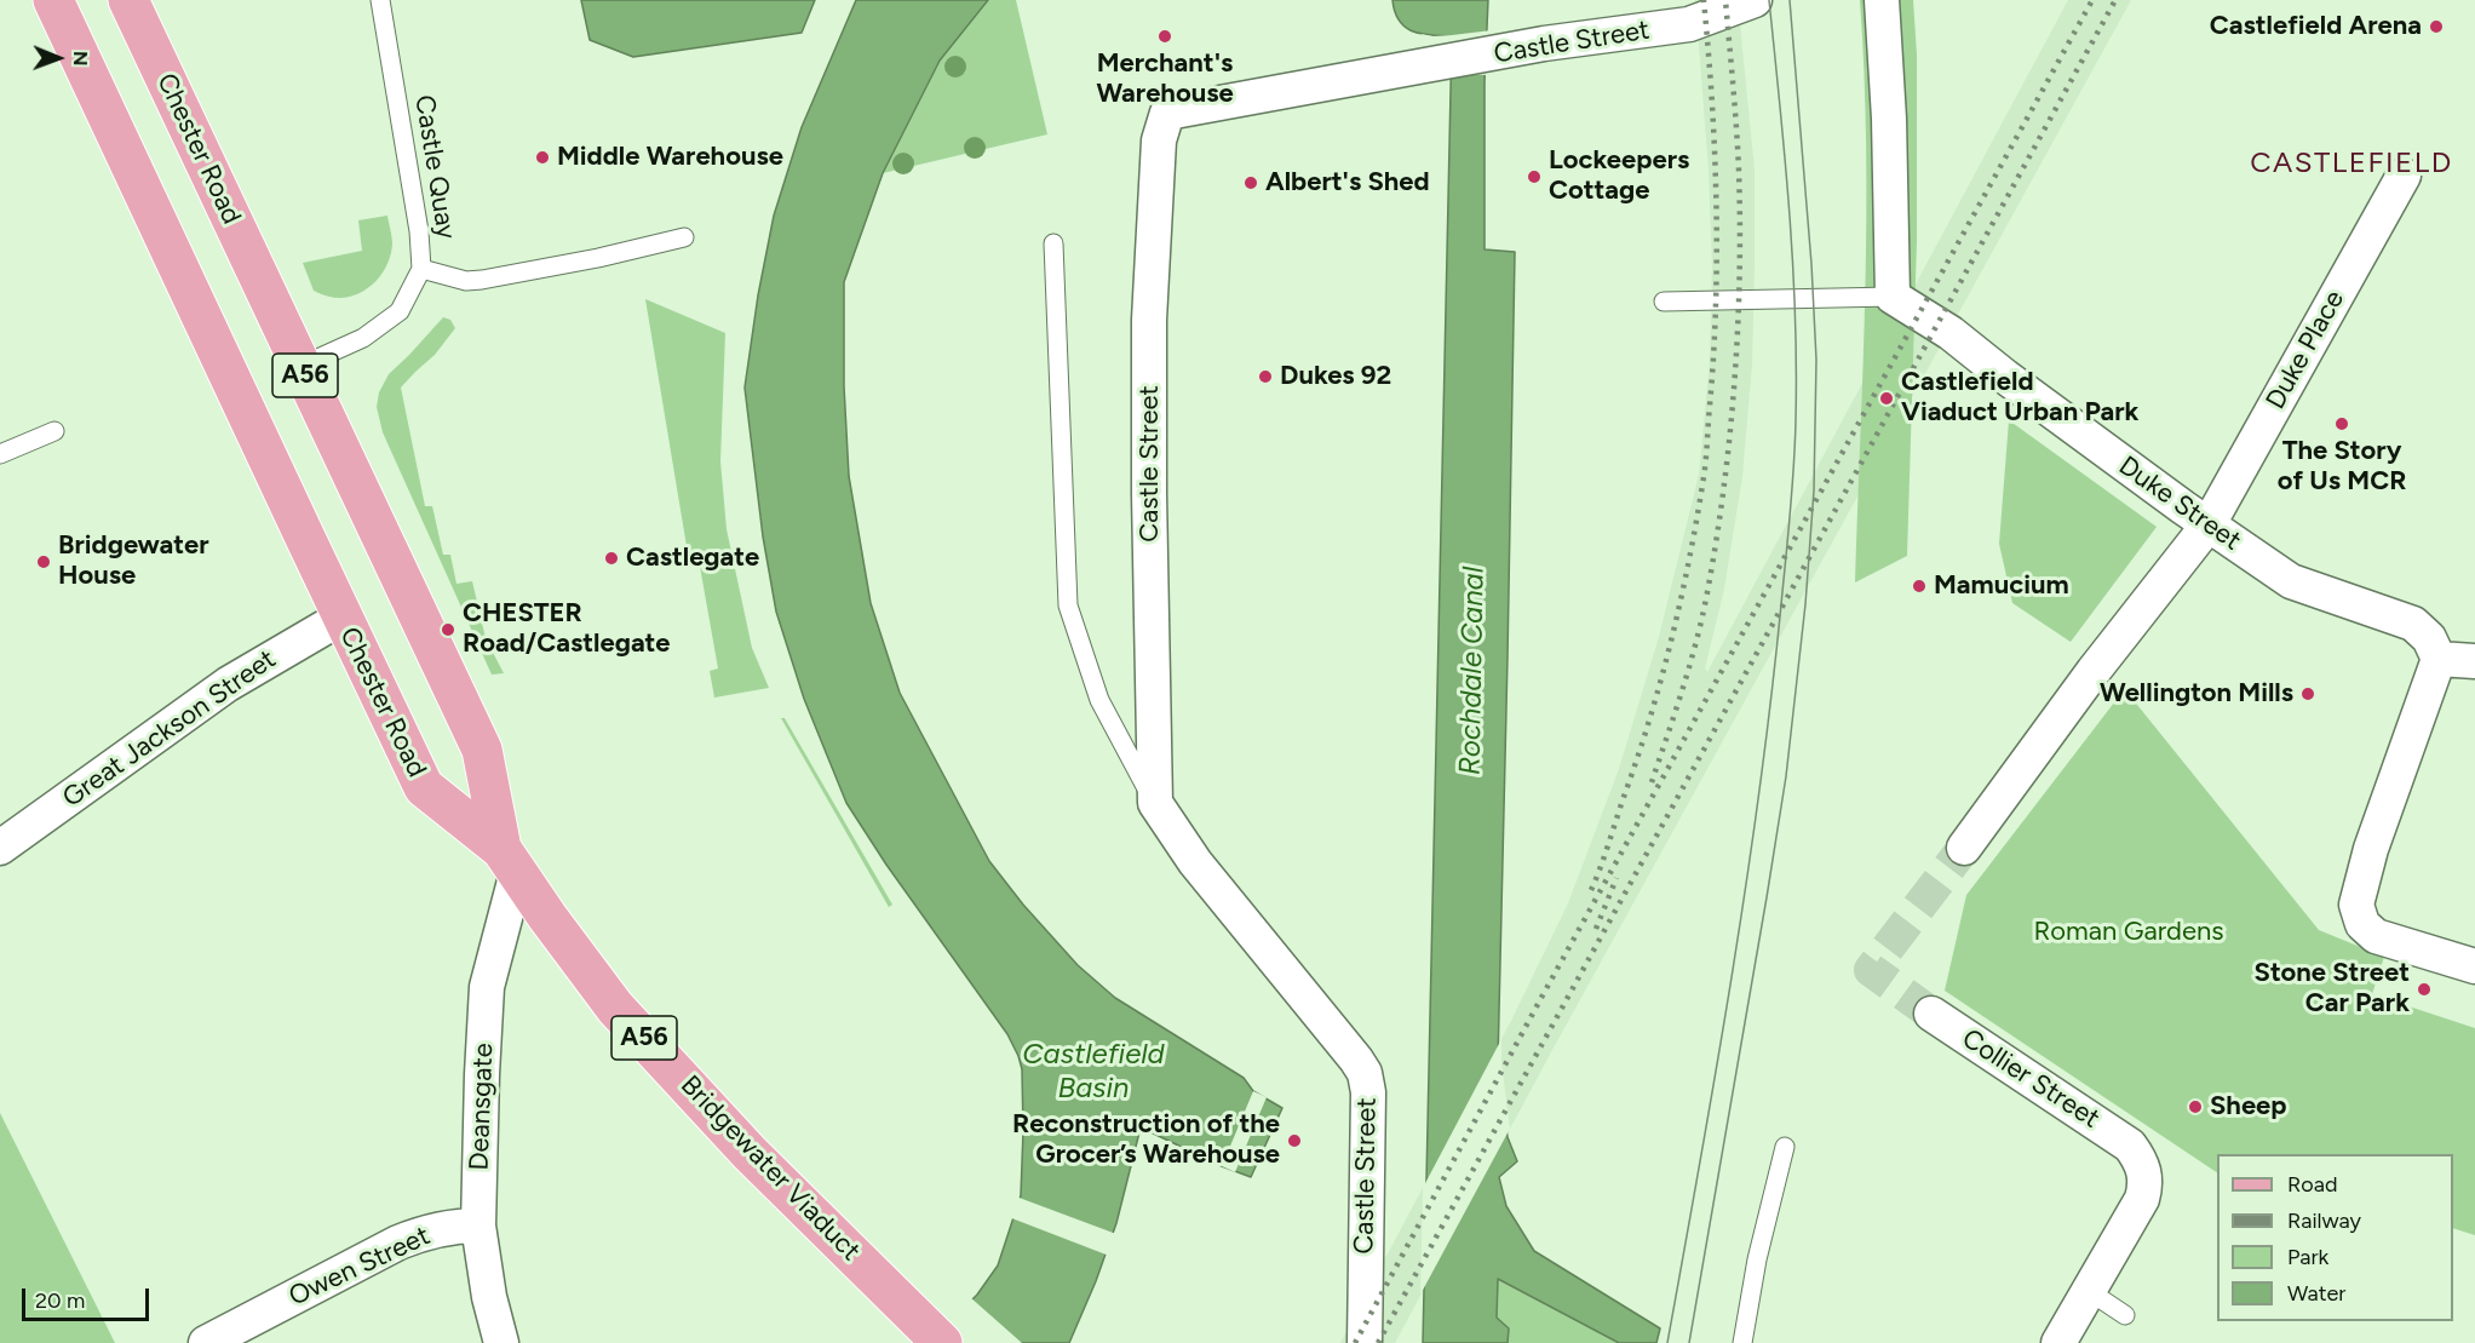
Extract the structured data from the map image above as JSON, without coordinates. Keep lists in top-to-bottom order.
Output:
{
  "streets": {
    "main road": ["Chester Road", "A56", "Bridgewater Viaduct"],
    "street": [
      "Castle Street",
      "Duke Place",
      "Duke Street",
      "Great Jackson Street",
      "Collier Street",
      "Deansgate",
      "Owen Street"
    ],
    "lane": ["Castle Quay"]
  },
  "crossings": [
    ["Chester Road", "Castle Quay"],
    ["Chester Road", "Great Jackson Street"],
    ["Chester Road", "Deansgate"],
    ["Chester Road", "Bridgewater Viaduct"],
    ["Duke Place", "Duke Street"],
    ["Deansgate", "Bridgewater Viaduct"],
    ["Deansgate", "Owen Street"]
  ],
  "districts": ["CASTLEFIELD"],
  "water": ["Rochdale Canal", "Castlefield Basin"],
  "parks": ["Roman Gardens"],
  "places": [
    "Castlefield Arena",
    "Merchant's Warehouse",
    "Middle Warehouse",
    "Lockeepers Cottage",
    "Albert's Shed",
    "Dukes 92",
    "Castlefield Viaduct Urban Park",
    "The Story of Us MCR",
    "Castlegate",
    "Bridgewater House",
    "Mamucium",
    "CHESTER Road/Castlegate",
    "Wellington Mills",
    "Stone Street Car Park",
    "Sheep",
    "Reconstruction of the Grocer’s Warehouse"
  ],
  "legend": [
    "Road",
    "Railway",
    "Park",
    "Water"
  ],
  "scale_bar": "20 m",
  "north": "right"
}
